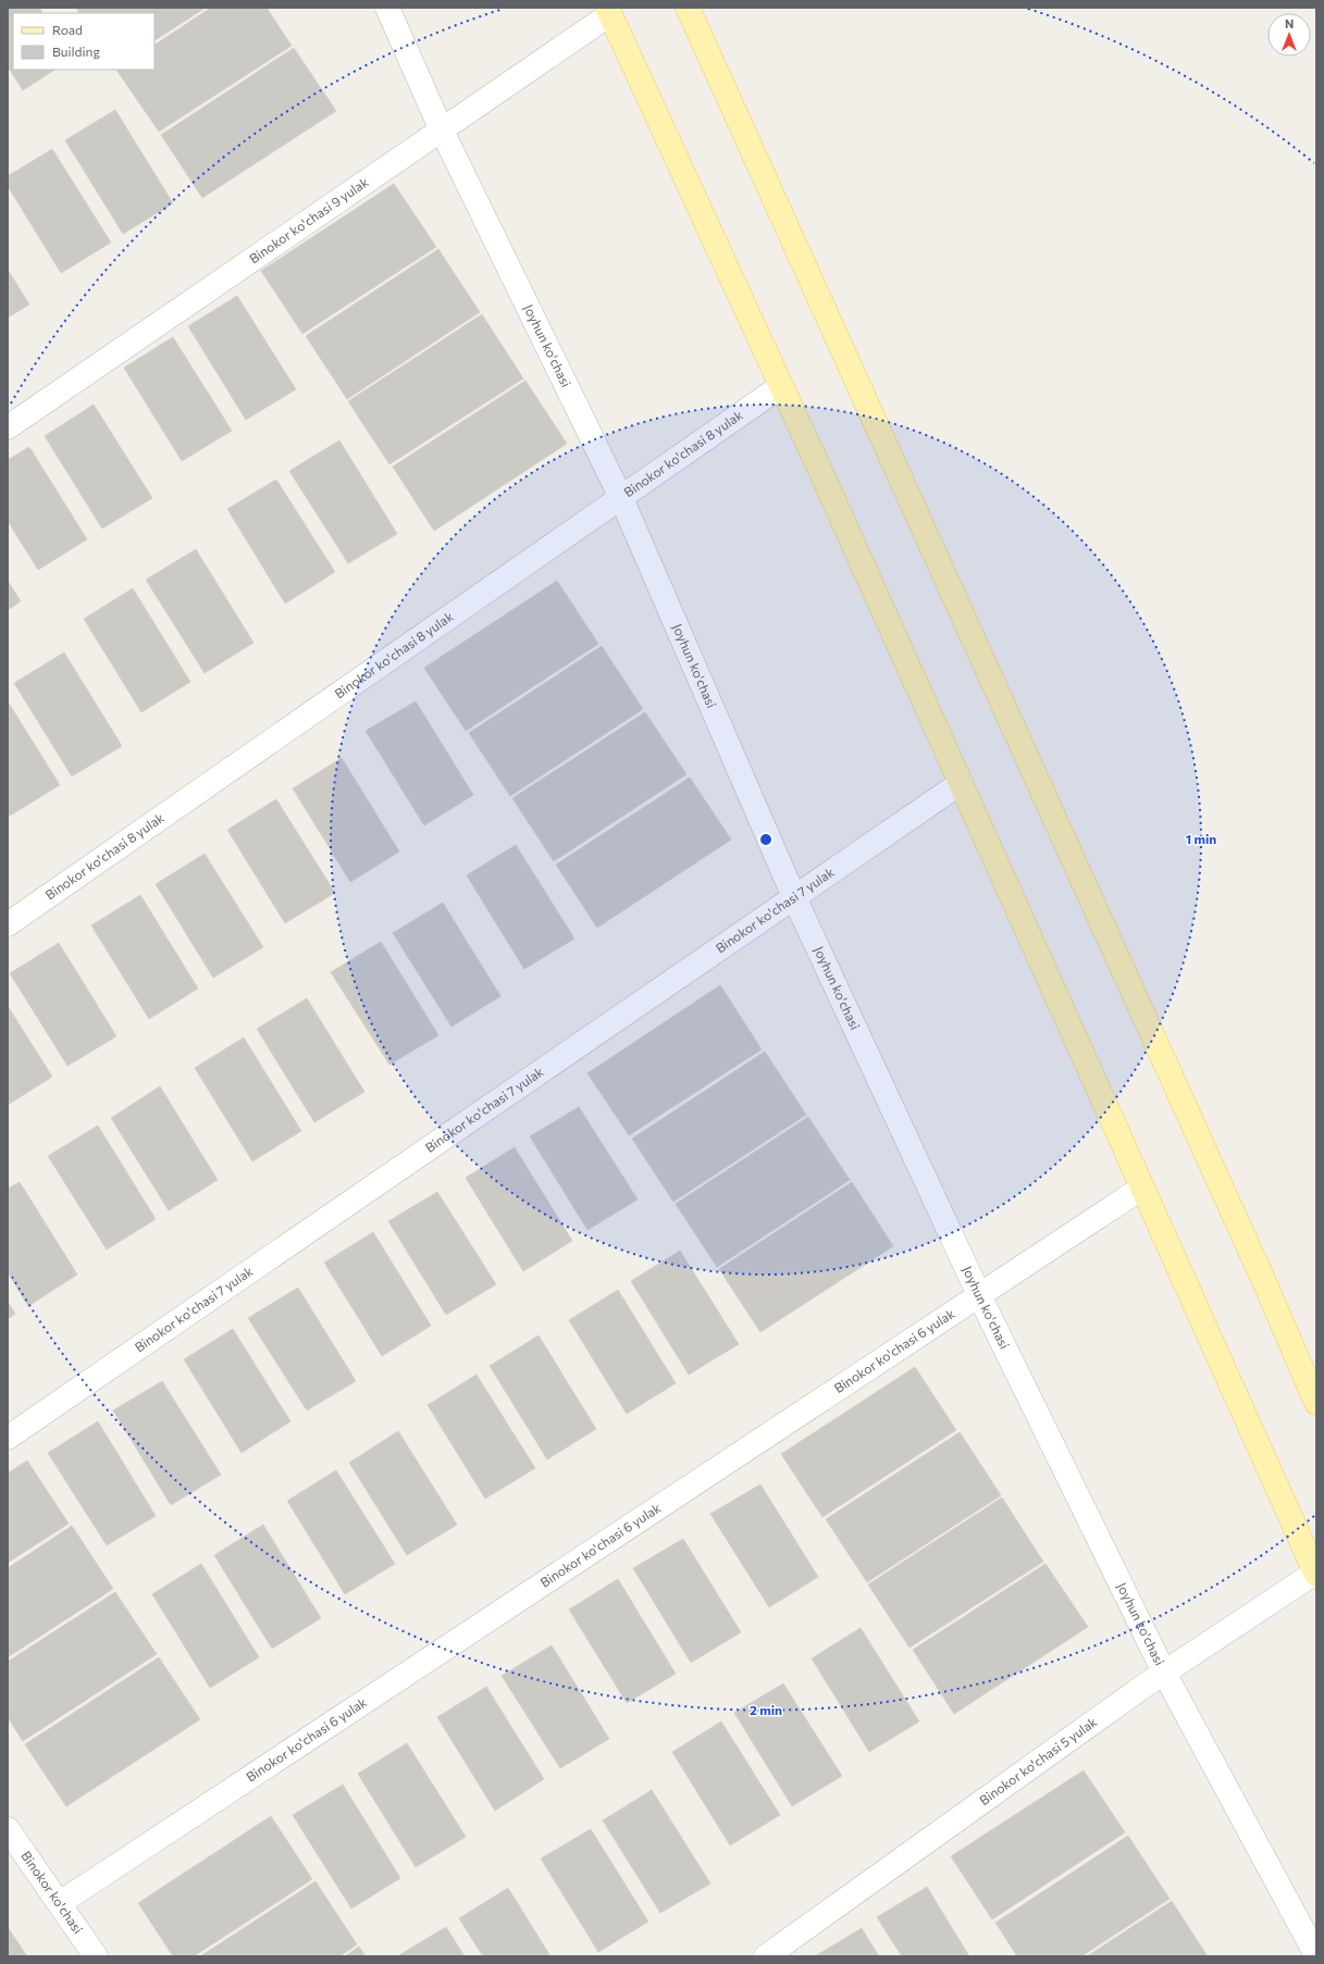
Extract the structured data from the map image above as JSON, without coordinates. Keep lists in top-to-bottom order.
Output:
{
  "streets": {
    "street": [
      "Binokor ko'chasi 9 yulak",
      "Joyhun ko'chasi",
      "Binokor ko'chasi 8 yulak",
      "Binokor ko'chasi 7 yulak",
      "Binokor ko'chasi 6 yulak",
      "Binokor ko'chasi 5 yulak",
      "Binokor ko'chasi"
    ]
  },
  "crossings": [
    ["Binokor ko'chasi 9 yulak", "Joyhun ko'chasi"],
    ["Joyhun ko'chasi", "Binokor ko'chasi 8 yulak"],
    ["Joyhun ko'chasi", "Binokor ko'chasi 7 yulak"],
    ["Joyhun ko'chasi", "Binokor ko'chasi 6 yulak"],
    ["Joyhun ko'chasi", "Binokor ko'chasi 5 yulak"],
    ["Binokor ko'chasi 6 yulak", "Binokor ko'chasi"]
  ],
  "legend": ["Road", "Building"],
  "north": "top",
  "rings": ["1 min", "2 min"]
}
